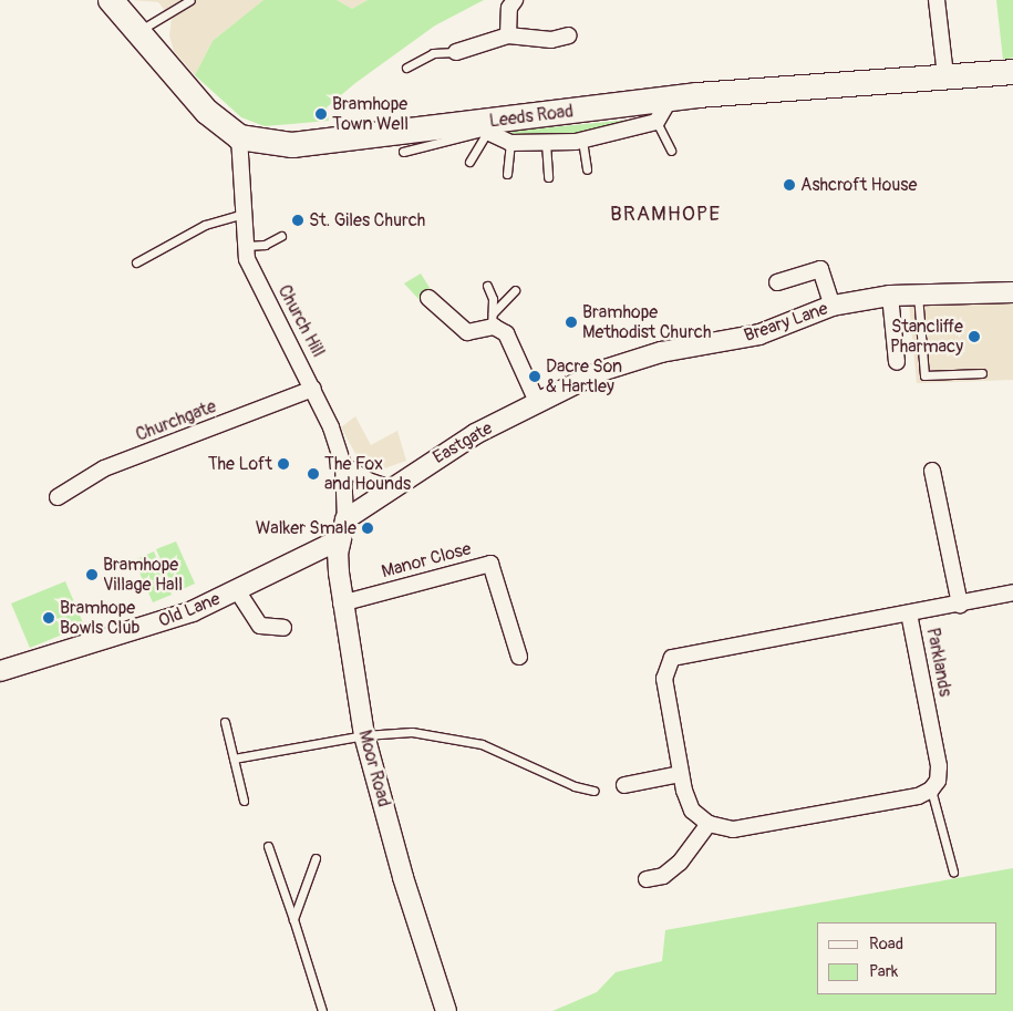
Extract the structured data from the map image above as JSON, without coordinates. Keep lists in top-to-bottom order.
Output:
{
  "streets": {
    "highway": ["Leeds Road"],
    "street": [
      "Church Hill",
      "Breary Lane",
      "Churchgate",
      "Eastgate",
      "Manor Close",
      "Old Lane",
      "Parklands",
      "Moor Road"
    ]
  },
  "crossings": [
    ["Leeds Road", "Church Hill"],
    ["Church Hill", "Churchgate"],
    ["Church Hill", "Eastgate"],
    ["Church Hill", "Moor Road"],
    ["Breary Lane", "Eastgate"],
    ["Eastgate", "Moor Road"],
    ["Manor Close", "Moor Road"],
    ["Old Lane", "Moor Road"]
  ],
  "districts": ["BRAMHOPE"],
  "places": [
    "Bramhope Town Well",
    "Ashcroft House",
    "St. Giles Church",
    "Bramhope Methodist Church",
    "Stancliffe Pharmacy",
    "Dacre Son & Hartley",
    "The Loft",
    "The Fox and Hounds",
    "Walker Smale",
    "Bramhope Village Hall",
    "Bramhope Bowls Club"
  ],
  "legend": ["Road", "Park"]
}
